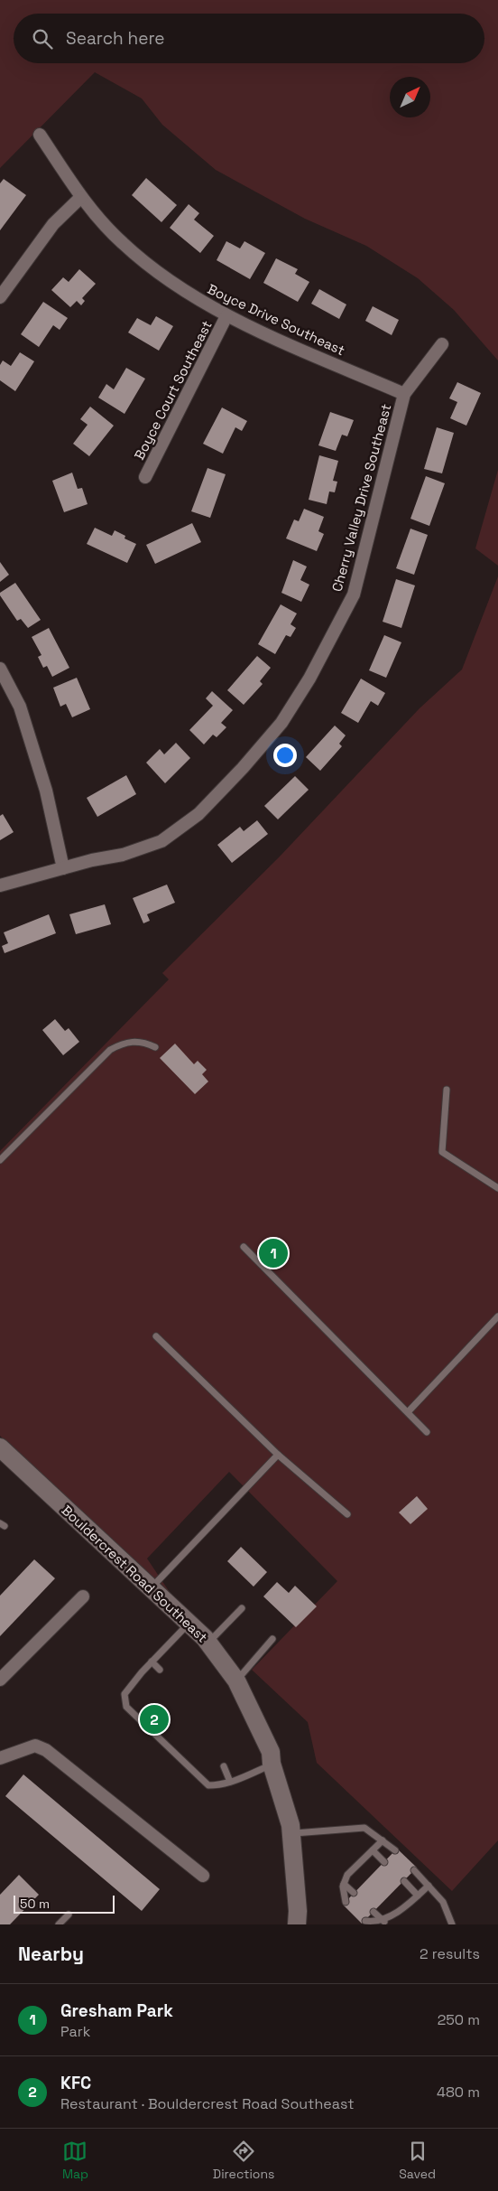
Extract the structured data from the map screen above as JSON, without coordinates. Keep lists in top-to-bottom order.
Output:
{
  "streets": {
    "street": [
      "Boyce Drive Southeast",
      "Boyce Court Southeast",
      "Cherry Valley Drive Southeast",
      "Bouldercrest Road Southeast"
    ]
  },
  "crossings": [
    ["Boyce Drive Southeast", "Boyce Court Southeast"],
    ["Boyce Drive Southeast", "Cherry Valley Drive Southeast"]
  ],
  "scale_bar": "50 m",
  "north": "top right",
  "page": {
    "search": "Search here",
    "pins": ["1", "2"],
    "scale": "50 m",
    "heading": ["Nearby", "2 results"],
    "list": [
      {
        "mark": "1",
        "name": "Gresham Park",
        "note": "Park",
        "value": "250 m"
      },
      {
        "mark": "2",
        "name": "KFC",
        "note": "Restaurant · Bouldercrest Road Southeast",
        "value": "480 m"
      }
    ],
    "nav": ["Map", "Directions", "Saved"]
  }
}
